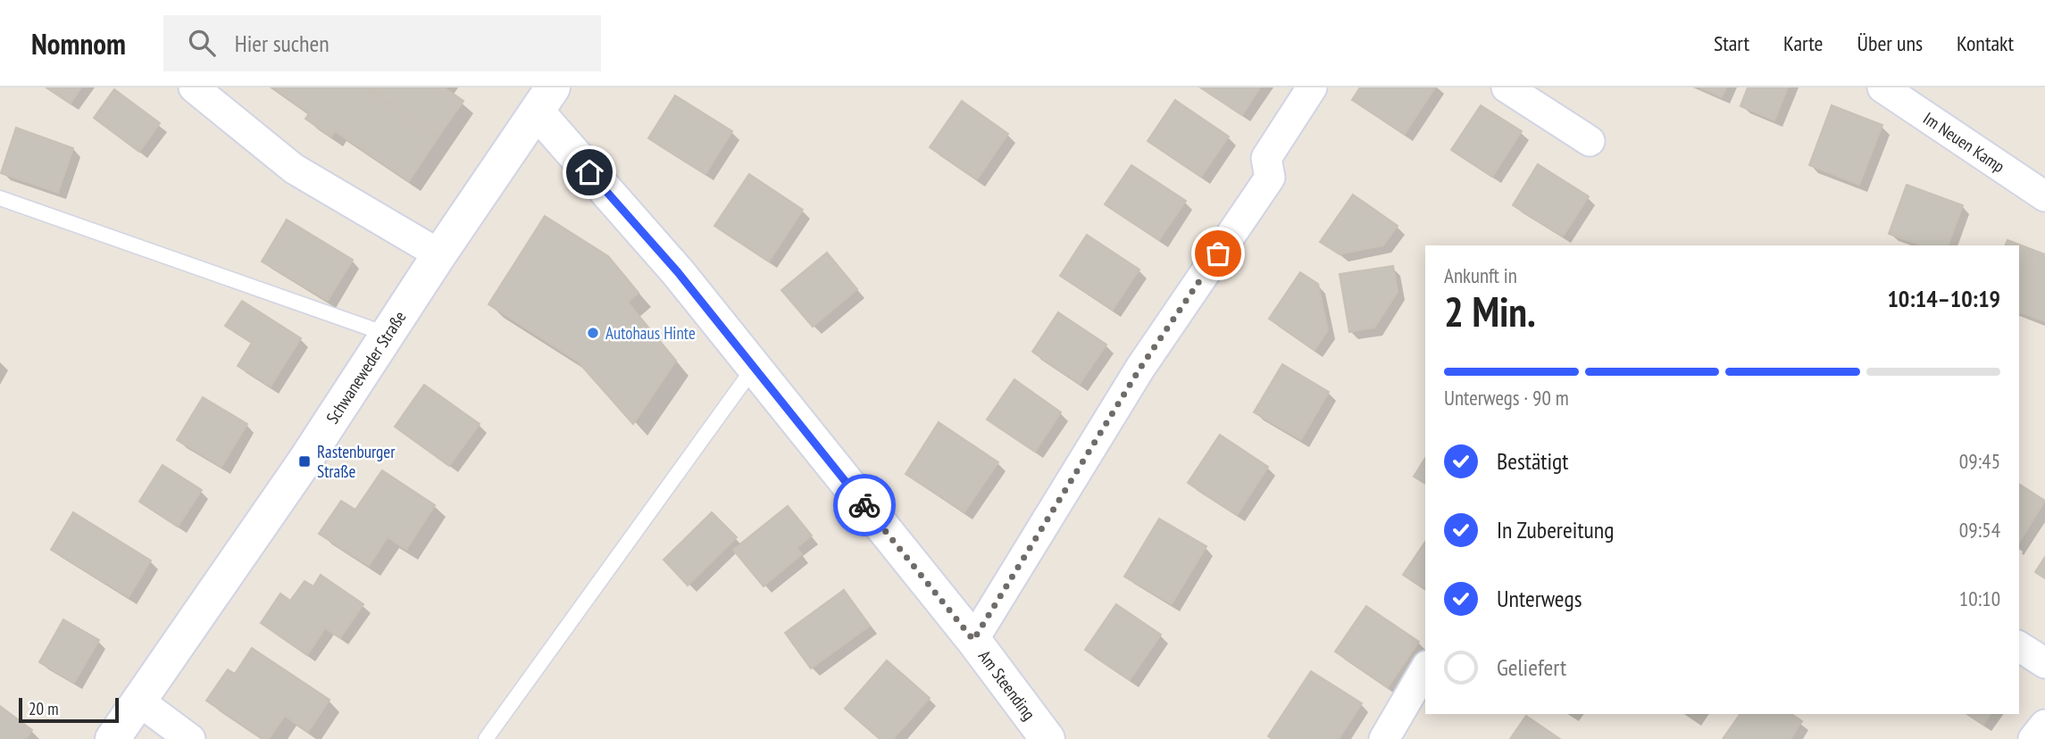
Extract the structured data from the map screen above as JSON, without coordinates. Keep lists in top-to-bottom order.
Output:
{
  "streets": {
    "street": ["Im Neuen Kamp", "Schwaneweder Straße", "Am Steending"]
  },
  "crossings": [
    ["Schwaneweder Straße", "Am Steending"]
  ],
  "places": {
    "other": ["Autohaus Hinte"],
    "transit": ["Rastenburger Straße"]
  },
  "scale_bar": "20 m",
  "page": {
    "header": "Nomnom",
    "search": "Hier suchen",
    "nav": [
      "Start",
      "Karte",
      "Über uns",
      "Kontakt"
    ],
    "heading": ["2 Min.", "Ankunft in", "10:14–10:19"],
    "bar": "Unterwegs · 90 m",
    "list": [
      ["Bestätigt", "09:45"],
      ["In Zubereitung", "09:54"],
      ["Unterwegs", "10:10"],
      "Geliefert"
    ],
    "scale": "20 m"
  }
}
